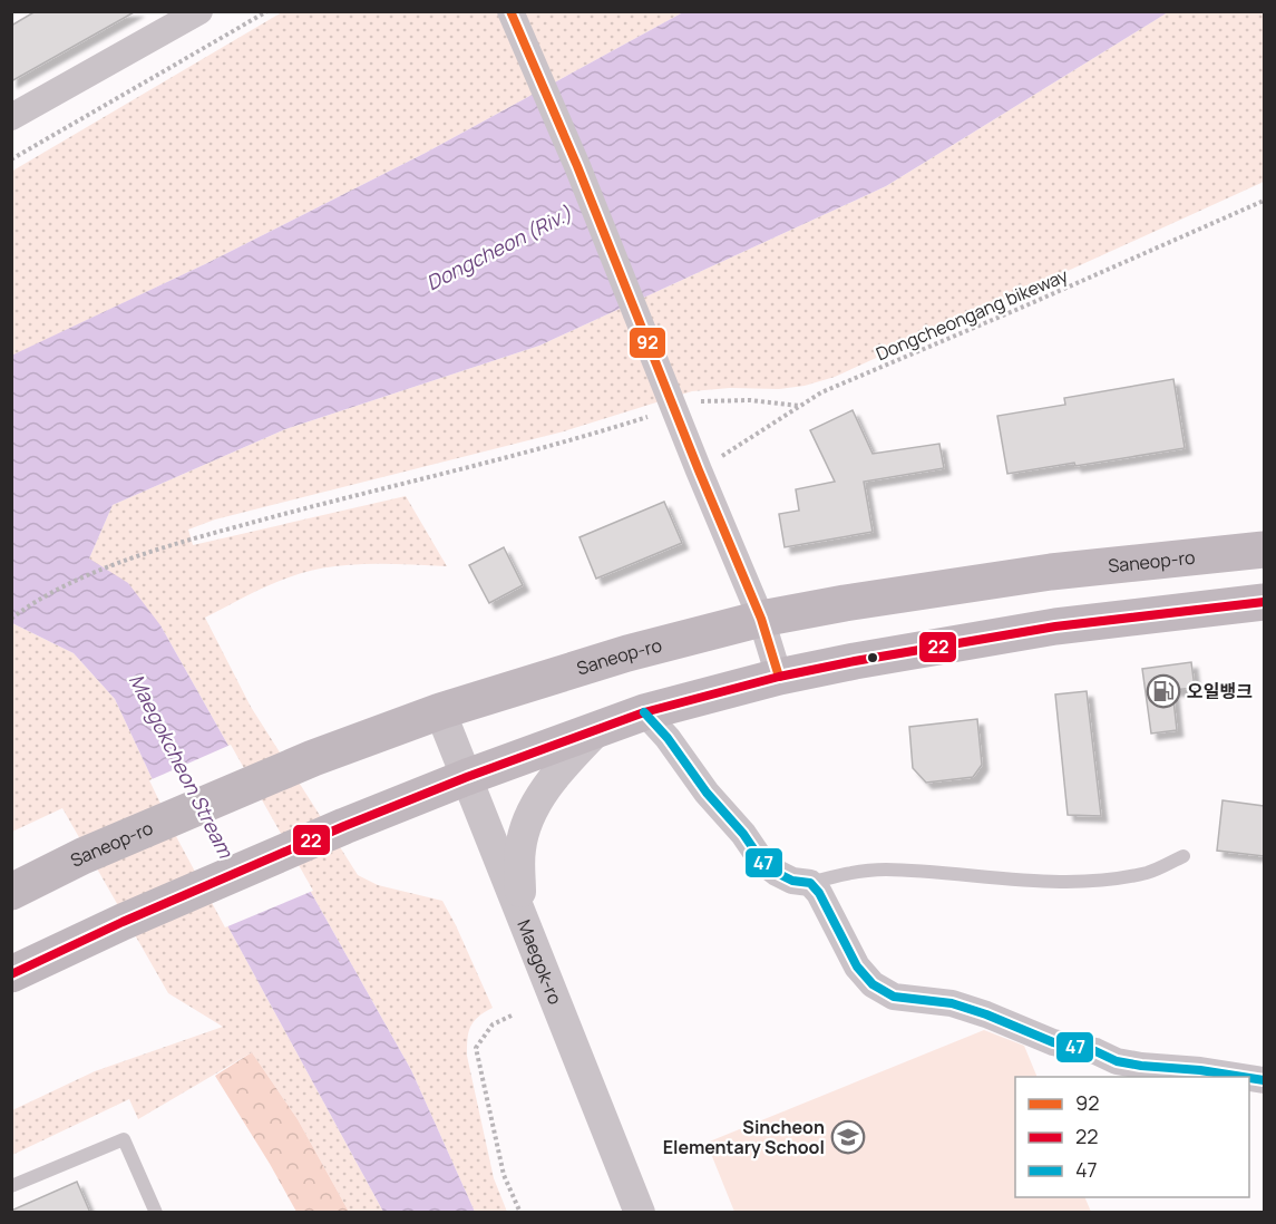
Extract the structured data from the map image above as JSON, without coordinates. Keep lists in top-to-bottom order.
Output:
{
  "streets": {
    "main road": ["Saneop-ro"],
    "street": ["Maegok-ro"],
    "path": ["Dongcheongang bikeway"]
  },
  "crossings": [
    ["Saneop-ro", "Maegok-ro"]
  ],
  "water": ["Dongcheon (Riv.)", "Maegokcheon Stream"],
  "places": {
    "fuel station": ["오일뱅크"],
    "school or university": ["Sincheon Elementary School"]
  },
  "lines": ["transit line 92", "transit line 22", "transit line 47"],
  "legend": ["92", "22", "47"]
}
